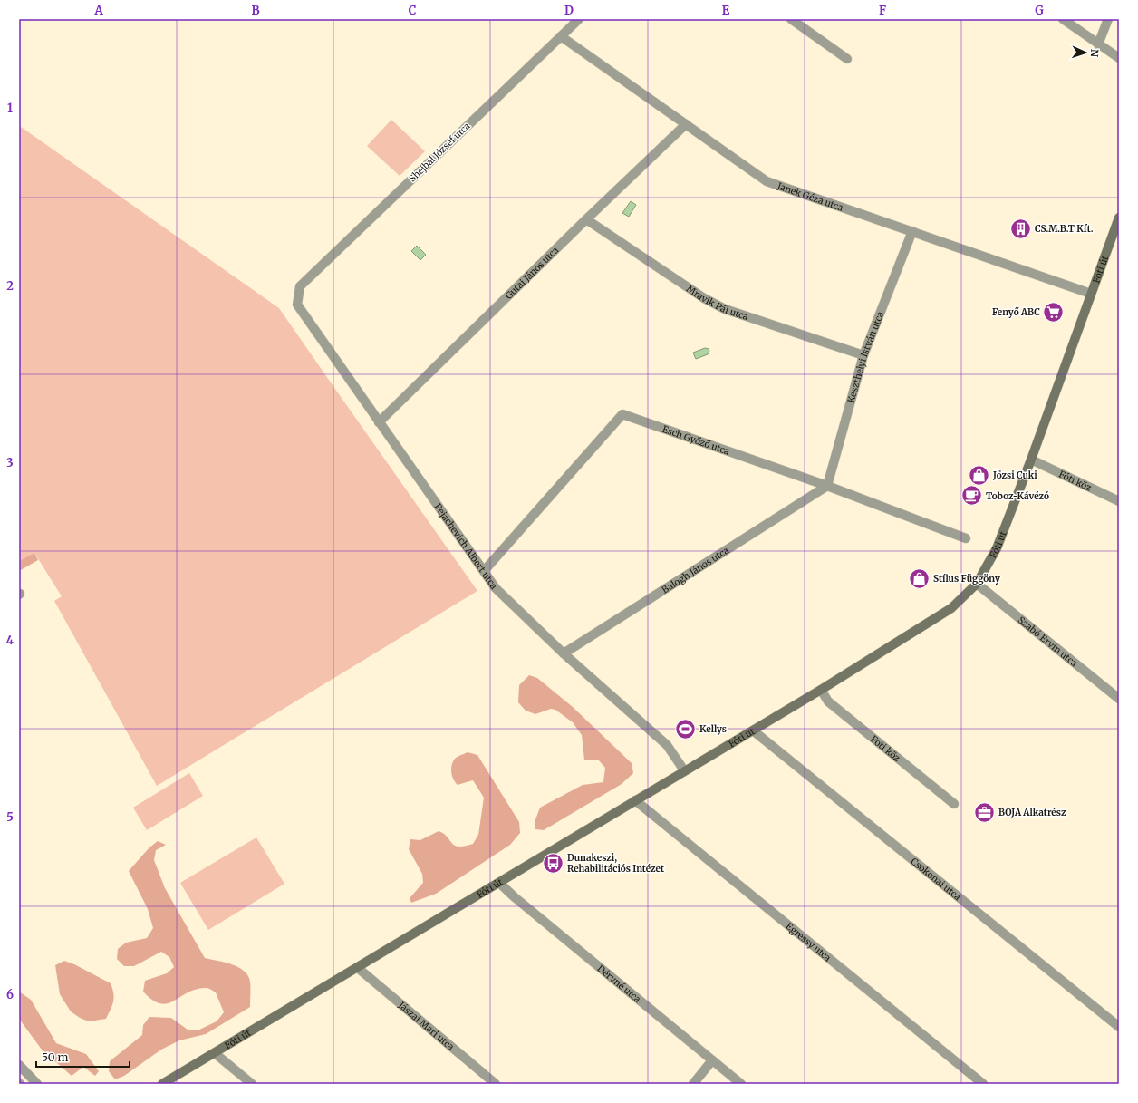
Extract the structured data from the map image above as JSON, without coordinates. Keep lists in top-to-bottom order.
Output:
{
  "streets": {
    "main road": ["Fóti út"],
    "street": [
      "Shejbal József utca",
      "Janek Géza utca",
      "Gutai János utca",
      "Mravik Pál utca",
      "Keszthelyi István utca",
      "Esch Győző utca",
      "Fóti köz",
      "Pejachevich Albert utca",
      "Balogh János utca",
      "Szabó Ervin utca",
      "Csokonai utca",
      "Egressy utca",
      "Déryné utca",
      "Jászai Mari utca"
    ]
  },
  "crossings": [
    ["Shejbal József utca", "Janek Géza utca"],
    ["Shejbal József utca", "Pejachevich Albert utca"],
    ["Janek Géza utca", "Fóti út"],
    ["Janek Géza utca", "Gutai János utca"],
    ["Janek Géza utca", "Keszthelyi István utca"],
    ["Fóti út", "Fóti köz"],
    ["Fóti út", "Pejachevich Albert utca"],
    ["Fóti út", "Szabó Ervin utca"],
    ["Fóti út", "Csokonai utca"],
    ["Fóti út", "Egressy utca"],
    ["Fóti út", "Déryné utca"],
    ["Fóti út", "Jászai Mari utca"],
    ["Gutai János utca", "Mravik Pál utca"],
    ["Gutai János utca", "Pejachevich Albert utca"],
    ["Mravik Pál utca", "Keszthelyi István utca"],
    ["Keszthelyi István utca", "Esch Győző utca"],
    ["Keszthelyi István utca", "Balogh János utca"],
    ["Esch Győző utca", "Pejachevich Albert utca"],
    ["Esch Győző utca", "Balogh János utca"],
    ["Pejachevich Albert utca", "Balogh János utca"]
  ],
  "places": {
    "building": ["CS.M.B.T Kft."],
    "supermarket": ["Fenyő ABC"],
    "shop": ["Jözsi Cuki", "Stílus Függöny"],
    "cafe": ["Toboz-Kávézó"],
    "sports": ["Kellys"],
    "office": ["BOJA Alkatrész"],
    "bus stop": ["Dunakeszi, Rehabilitációs Intézet"]
  },
  "scale_bar": "50 m",
  "north": "right",
  "grid": {
    "columns": [
      "A",
      "B",
      "C",
      "D",
      "E",
      "F",
      "G"
    ],
    "rows": [
      "1",
      "2",
      "3",
      "4",
      "5",
      "6"
    ]
  }
}
